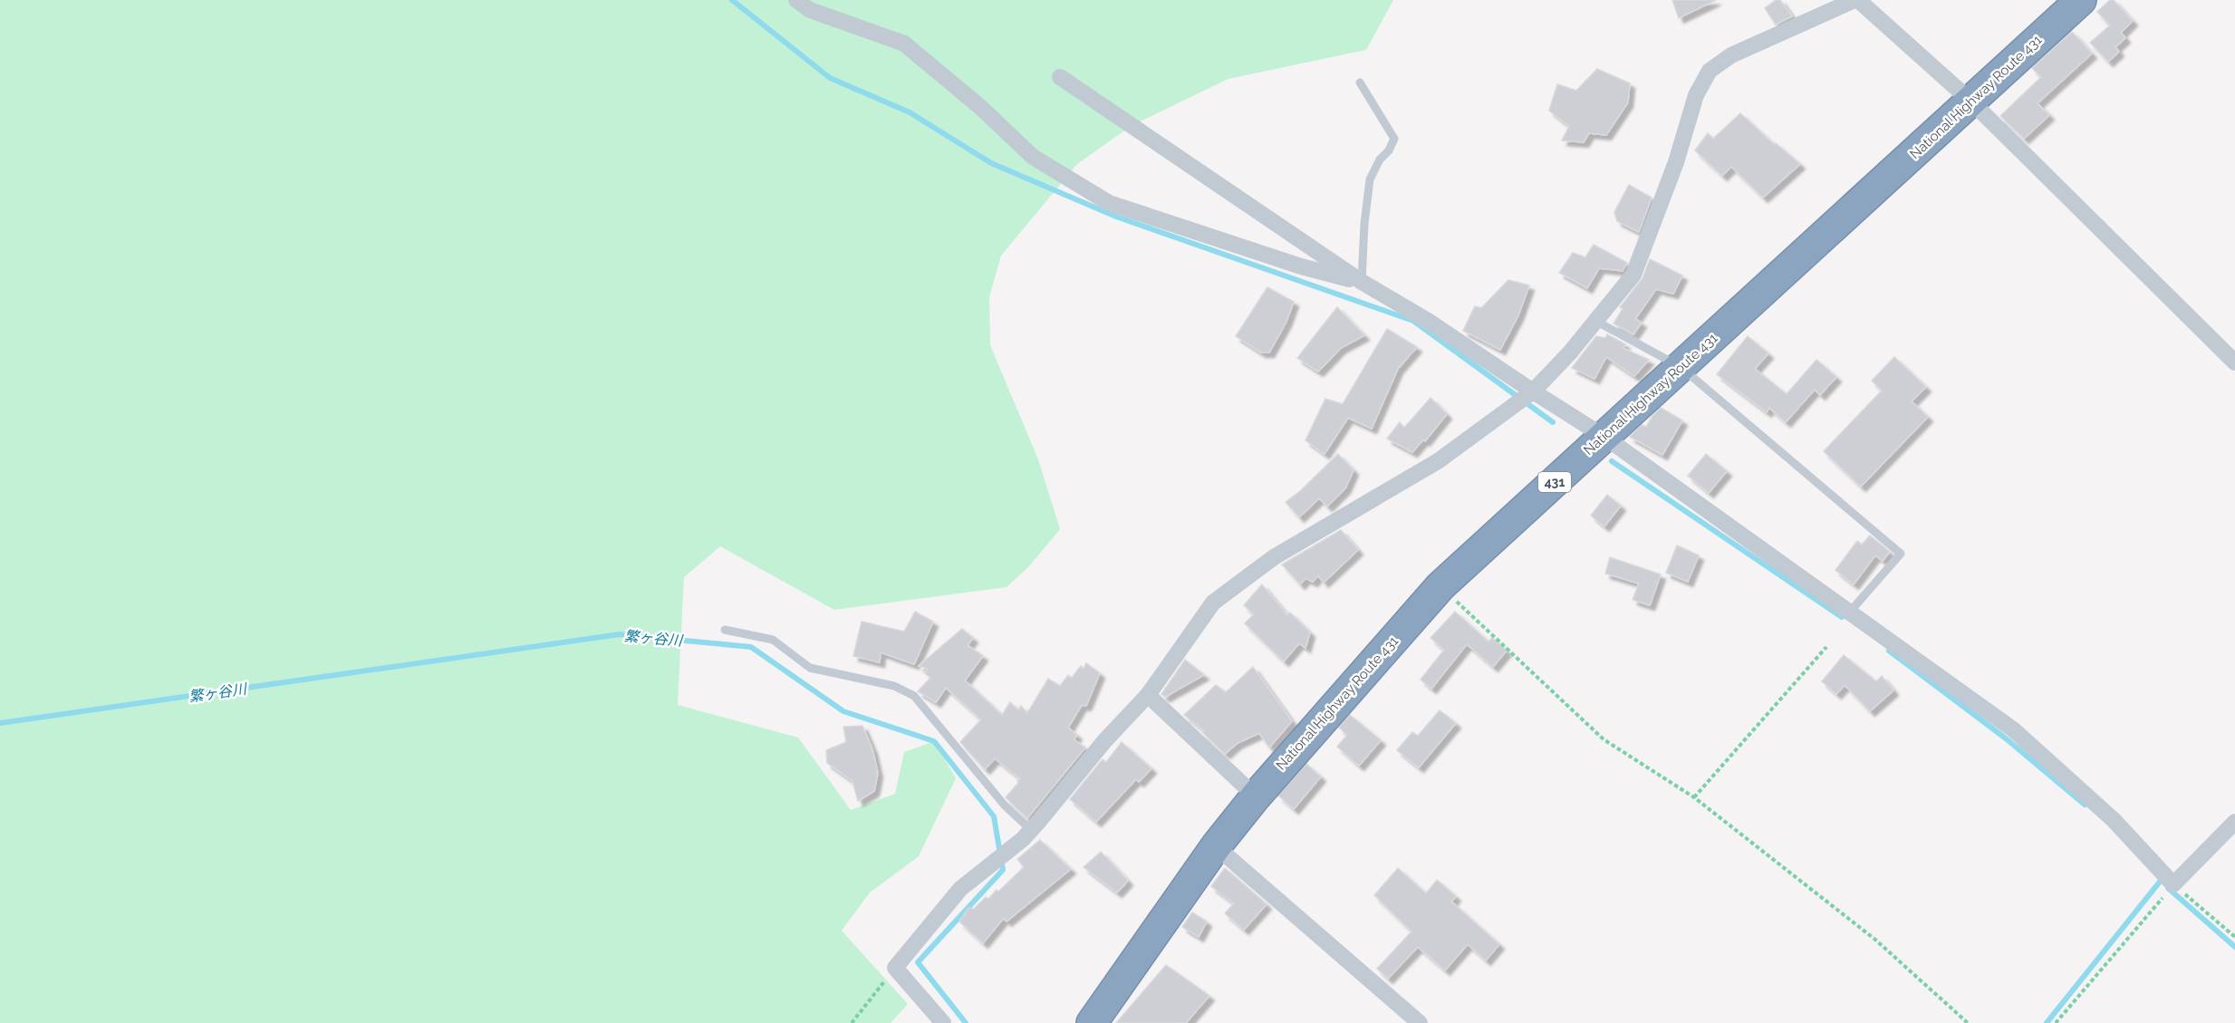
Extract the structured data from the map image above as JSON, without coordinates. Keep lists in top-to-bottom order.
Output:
{
  "streets": {
    "highway": ["National Highway Route 431", "431"]
  },
  "water": ["繁ヶ谷川"]
}
